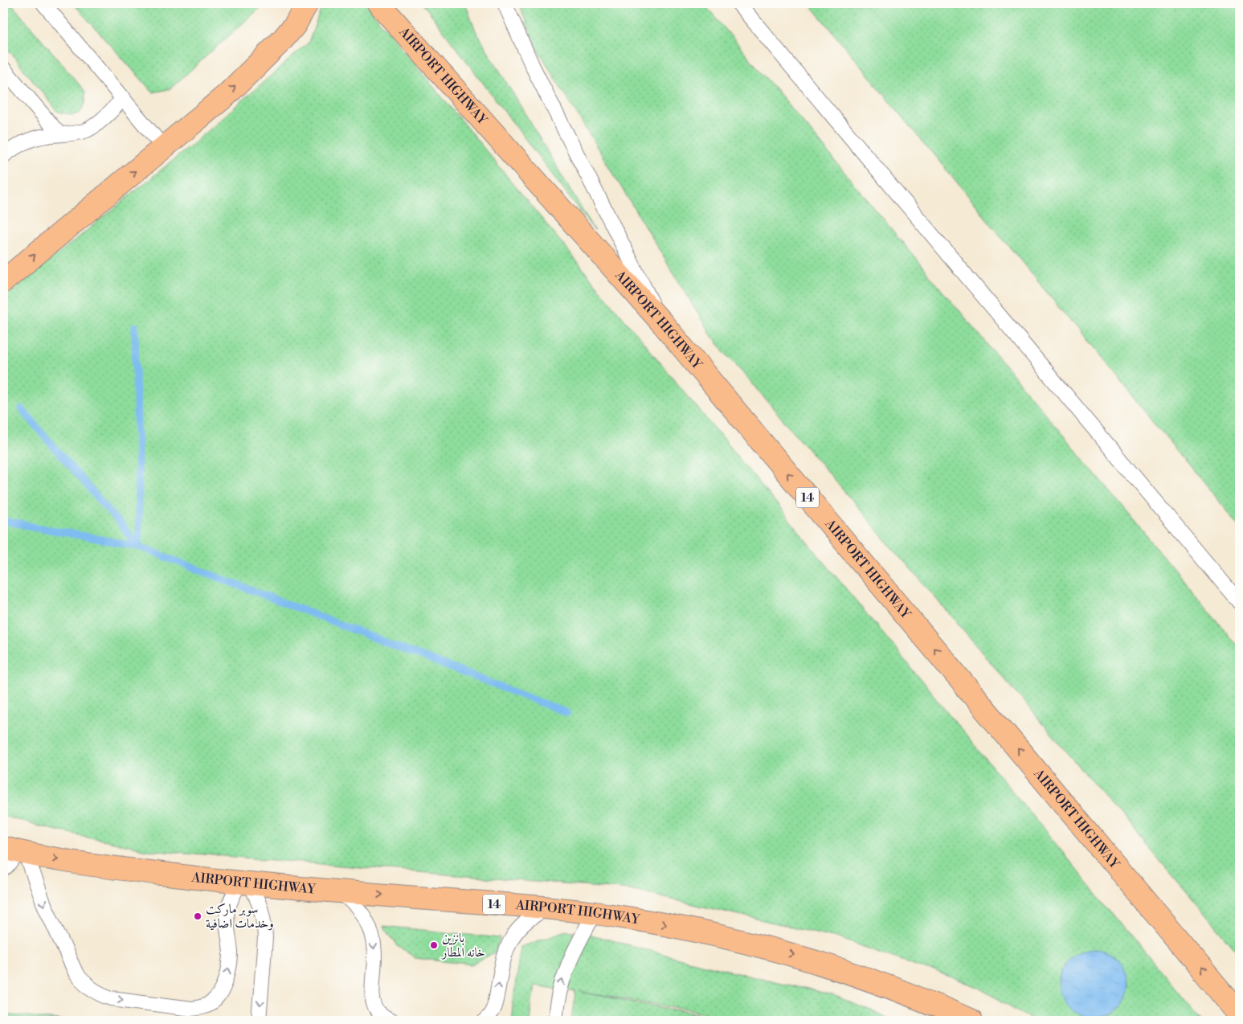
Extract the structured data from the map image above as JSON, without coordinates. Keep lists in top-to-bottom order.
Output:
{
  "streets": {
    "main road": ["AIRPORT HIGHWAY", "14"]
  },
  "places": ["سوبر ماركت وخدمات اضافية", "بانزين خانه المطار"]
}
